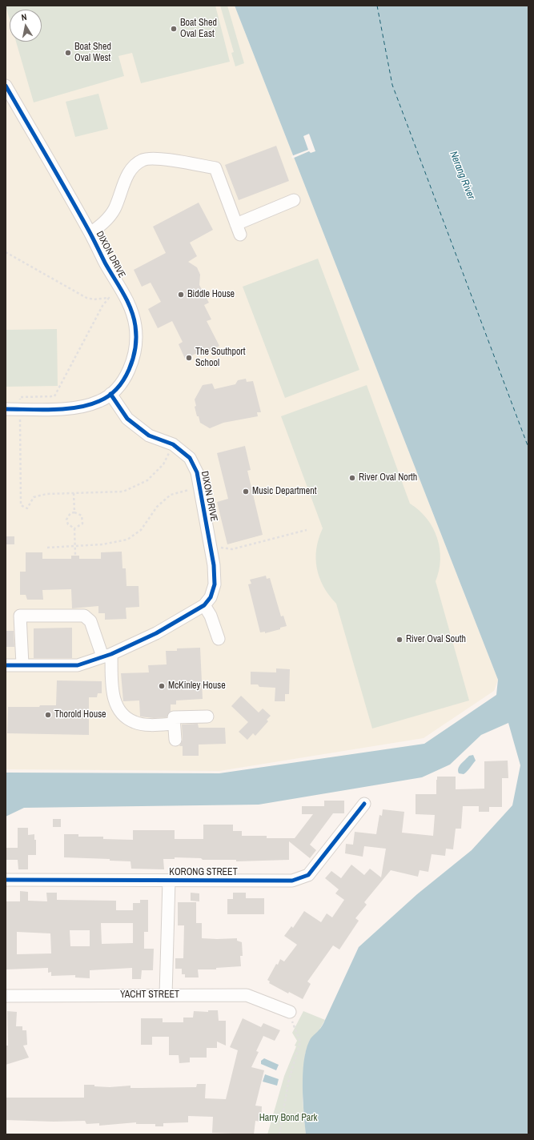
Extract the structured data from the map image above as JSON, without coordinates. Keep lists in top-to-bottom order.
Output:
{
  "streets": {
    "street": ["DIXON DRIVE", "KORONG STREET", "YACHT STREET"]
  },
  "crossings": [
    ["KORONG STREET", "YACHT STREET"]
  ],
  "water": ["Nerang River"],
  "parks": ["Harry Bond Park"],
  "places": [
    "Boat Shed Oval East",
    "Boat Shed Oval West",
    "Biddle House",
    "The Southport School",
    "River Oval North",
    "Music Department",
    "River Oval South",
    "McKinley House",
    "Thorold House"
  ],
  "north": "top"
}
